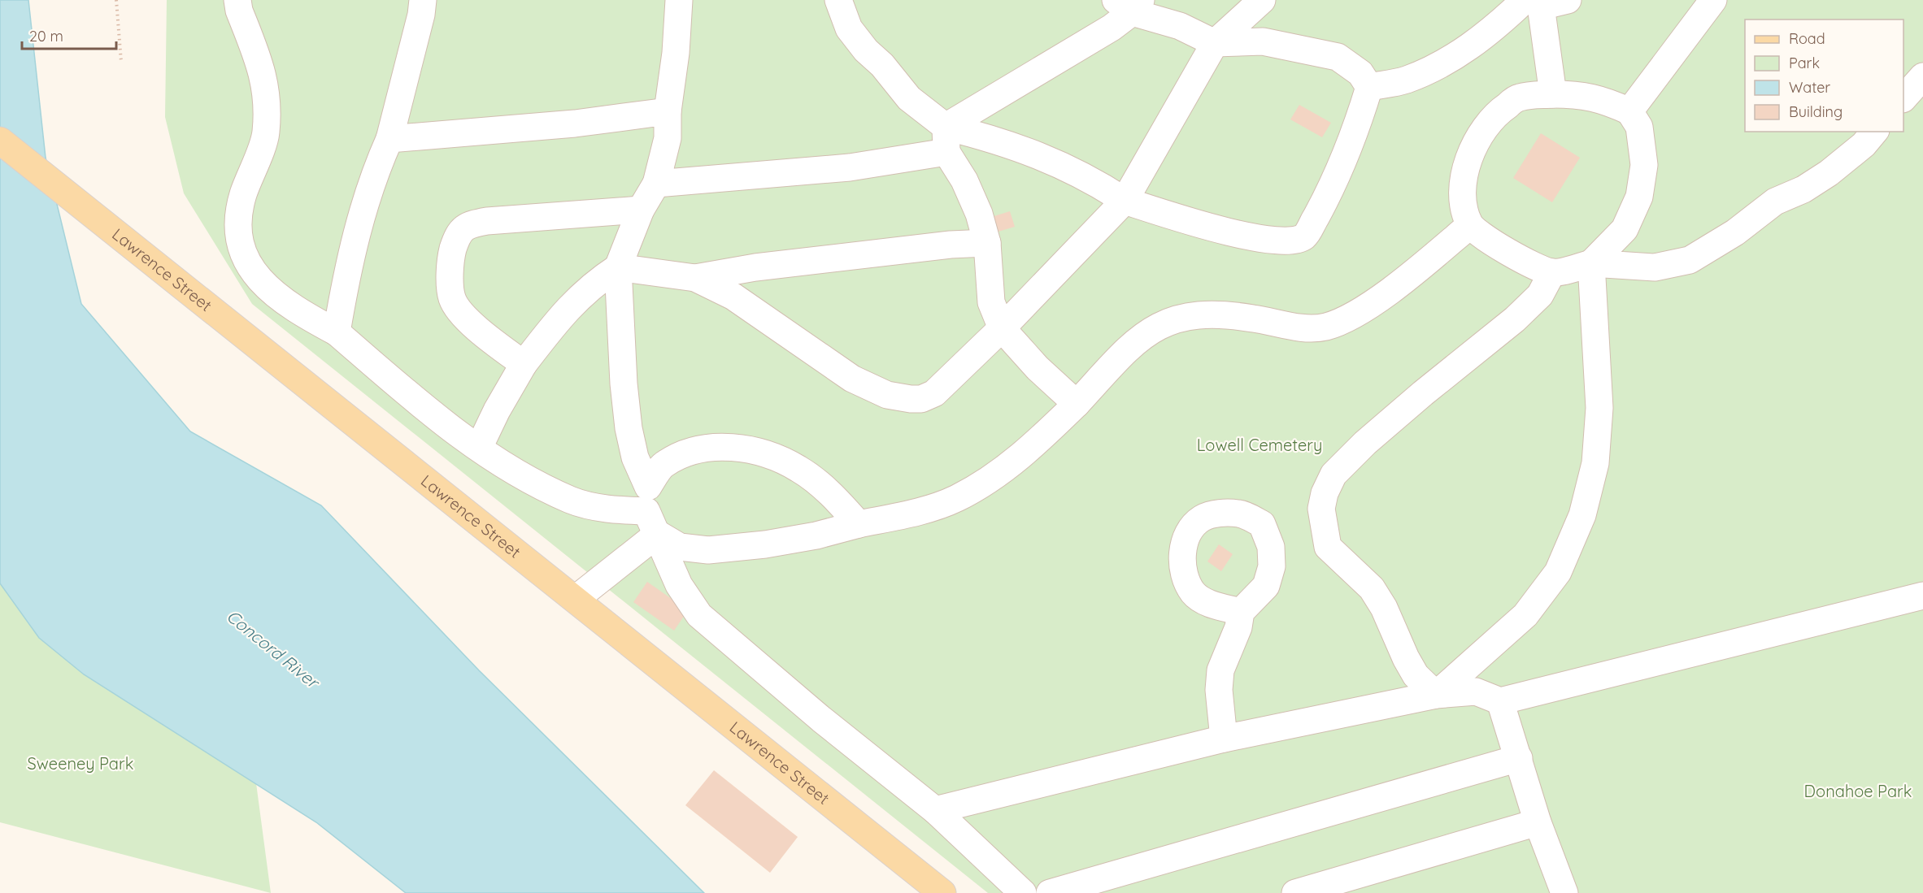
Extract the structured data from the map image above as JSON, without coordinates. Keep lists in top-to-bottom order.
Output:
{
  "streets": {
    "main road": ["Lawrence Street"]
  },
  "water": ["Concord River"],
  "parks": ["Lowell Cemetery", "Sweeney Park", "Donahoe Park"],
  "legend": [
    "Road",
    "Park",
    "Water",
    "Building"
  ],
  "scale_bar": "20 m"
}
